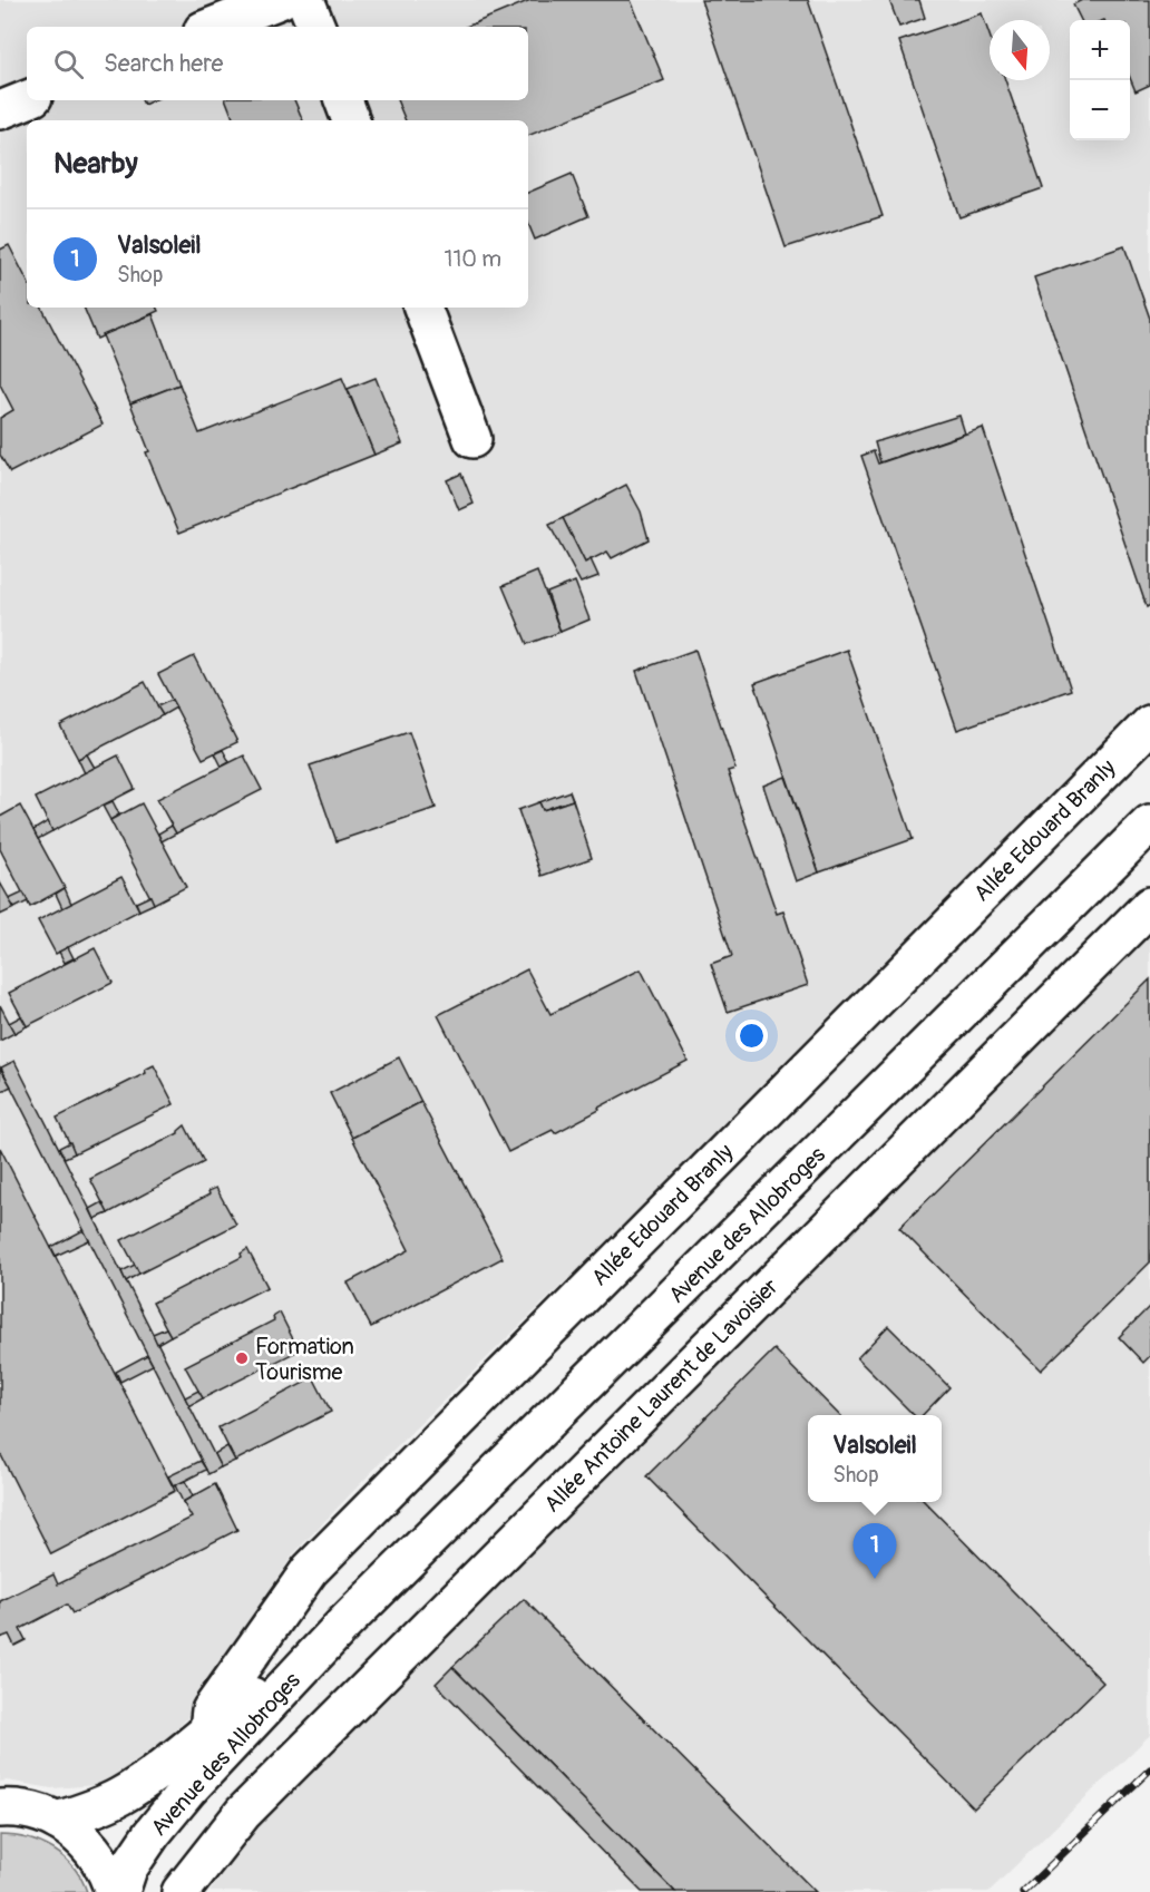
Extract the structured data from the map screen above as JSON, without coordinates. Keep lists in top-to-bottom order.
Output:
{
  "streets": {
    "street": ["Allée Edouard Branly", "Avenue des Allobroges", "Allée Antoine Laurent de Lavoisier"]
  },
  "crossings": [
    ["Allée Edouard Branly", "Avenue des Allobroges"]
  ],
  "places": ["Formation Tourisme"],
  "north": "bottom",
  "page": {
    "map_buttons": ["+", "−"],
    "search": "Search here",
    "heading": "Nearby",
    "list": [
      {
        "mark": "1",
        "name": "Valsoleil",
        "note": "Shop",
        "value": "110 m"
      }
    ],
    "popup": ["Valsoleil", "Shop"],
    "pins": "1"
  }
}
